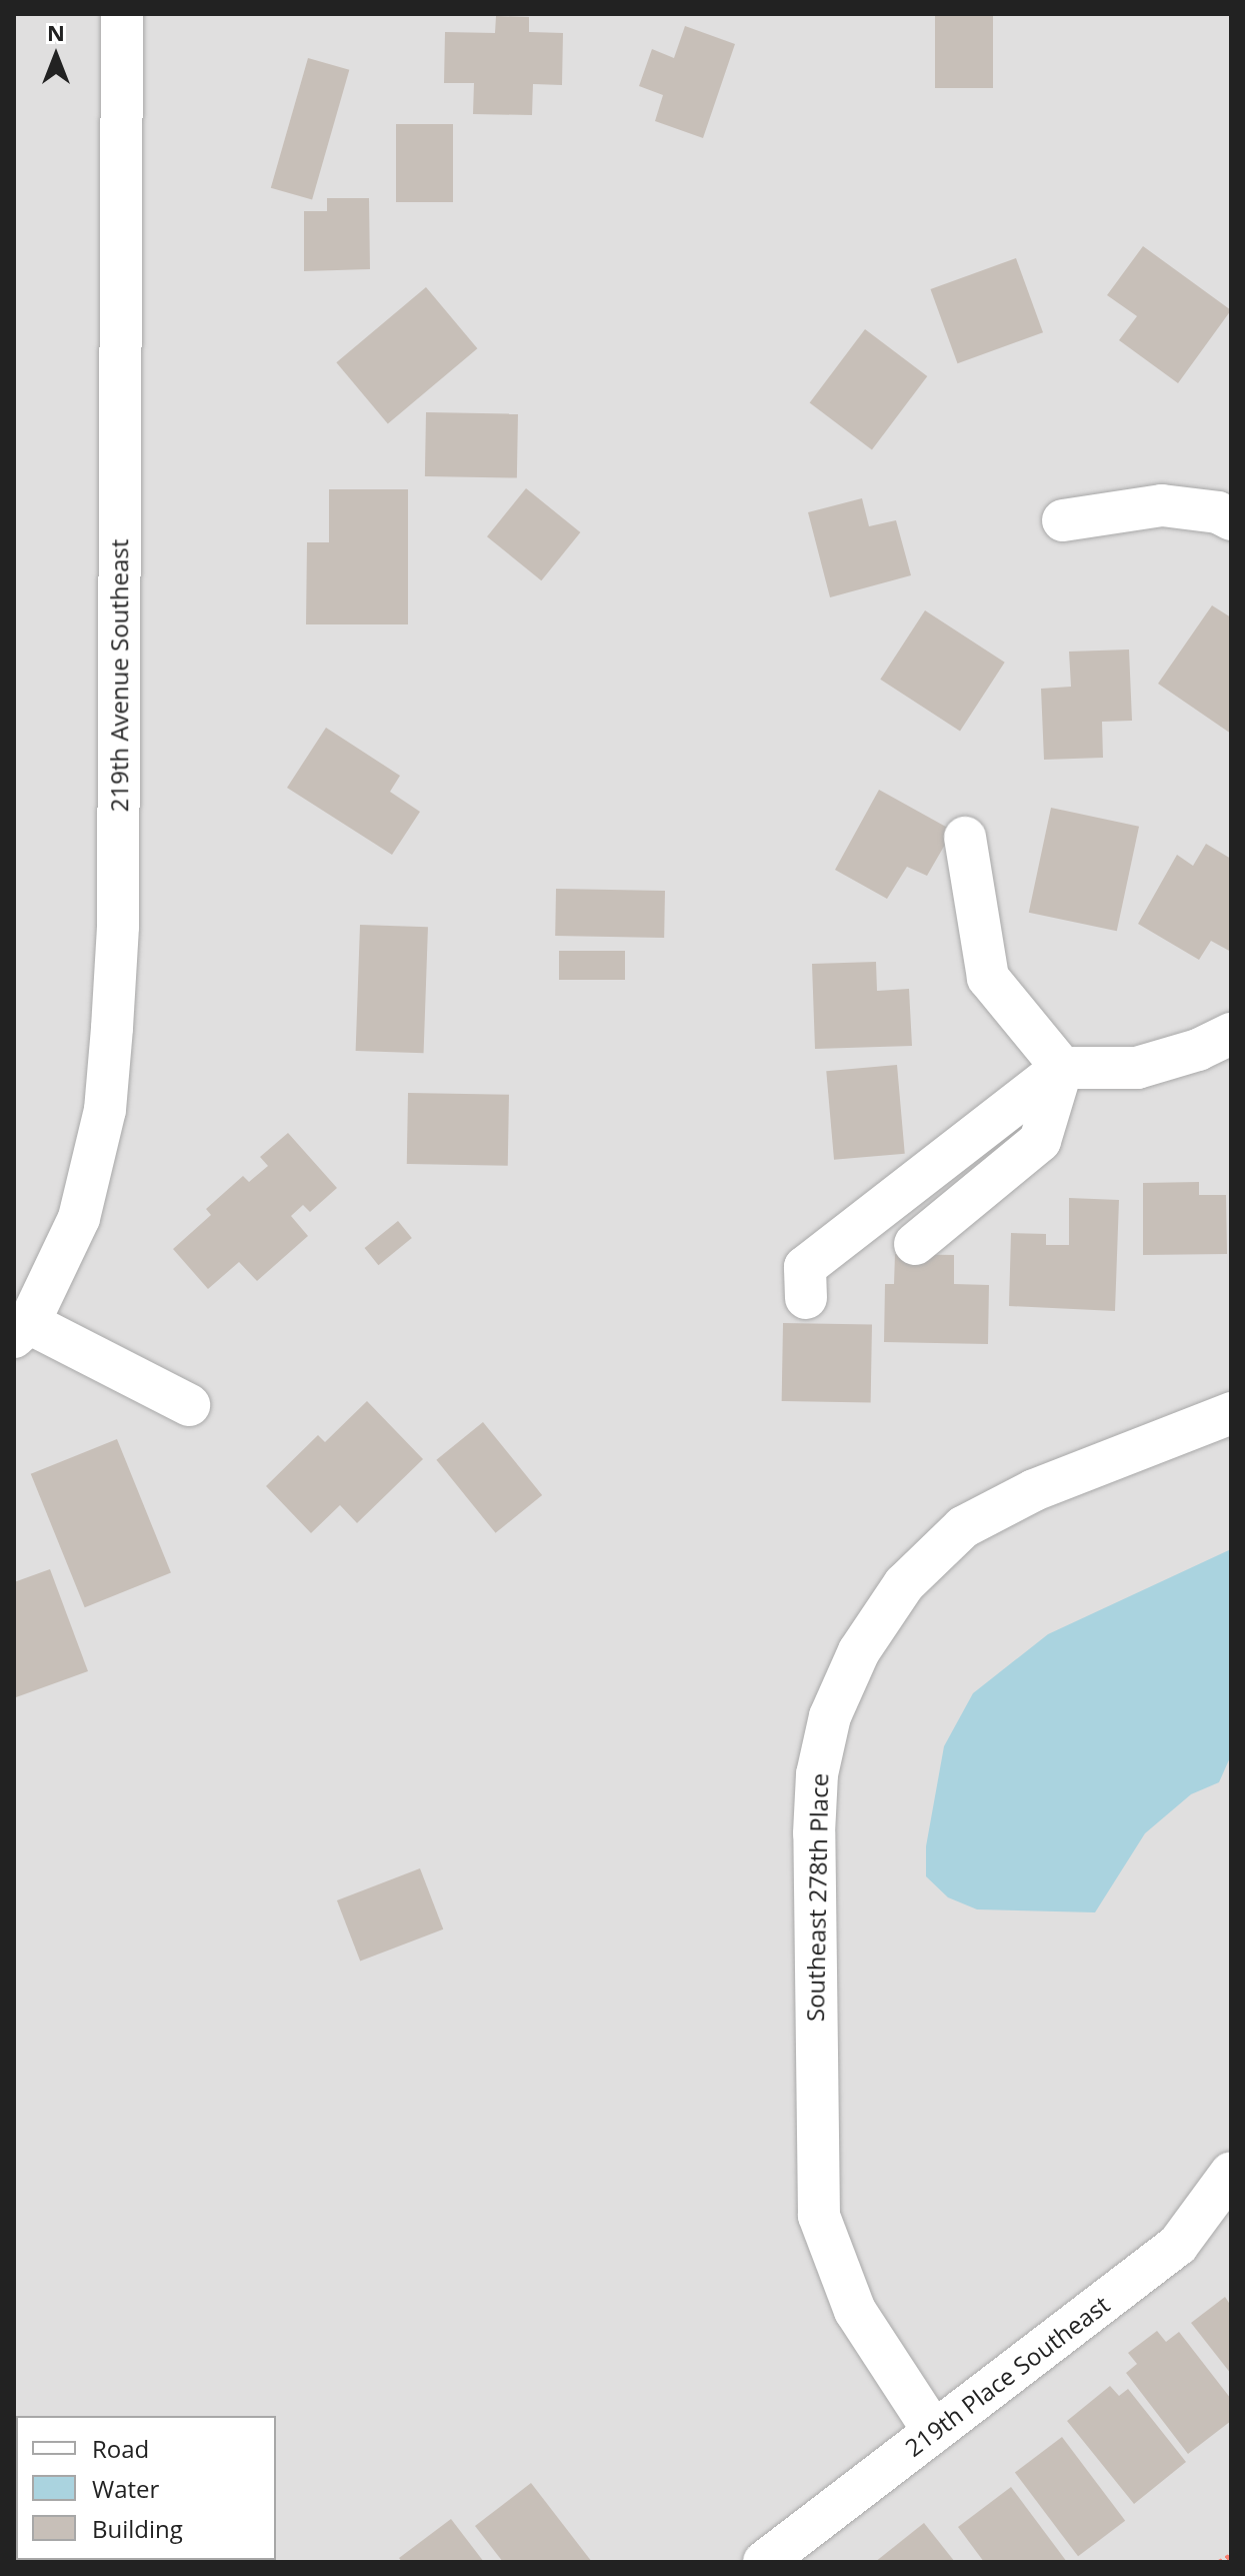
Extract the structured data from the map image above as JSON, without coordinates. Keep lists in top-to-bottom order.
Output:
{
  "streets": {
    "street": ["219th Avenue Southeast", "Southeast 278th Place", "219th Place Southeast"]
  },
  "crossings": [
    ["Southeast 278th Place", "219th Place Southeast"]
  ],
  "legend": ["Road", "Water", "Building"],
  "north": "top"
}
